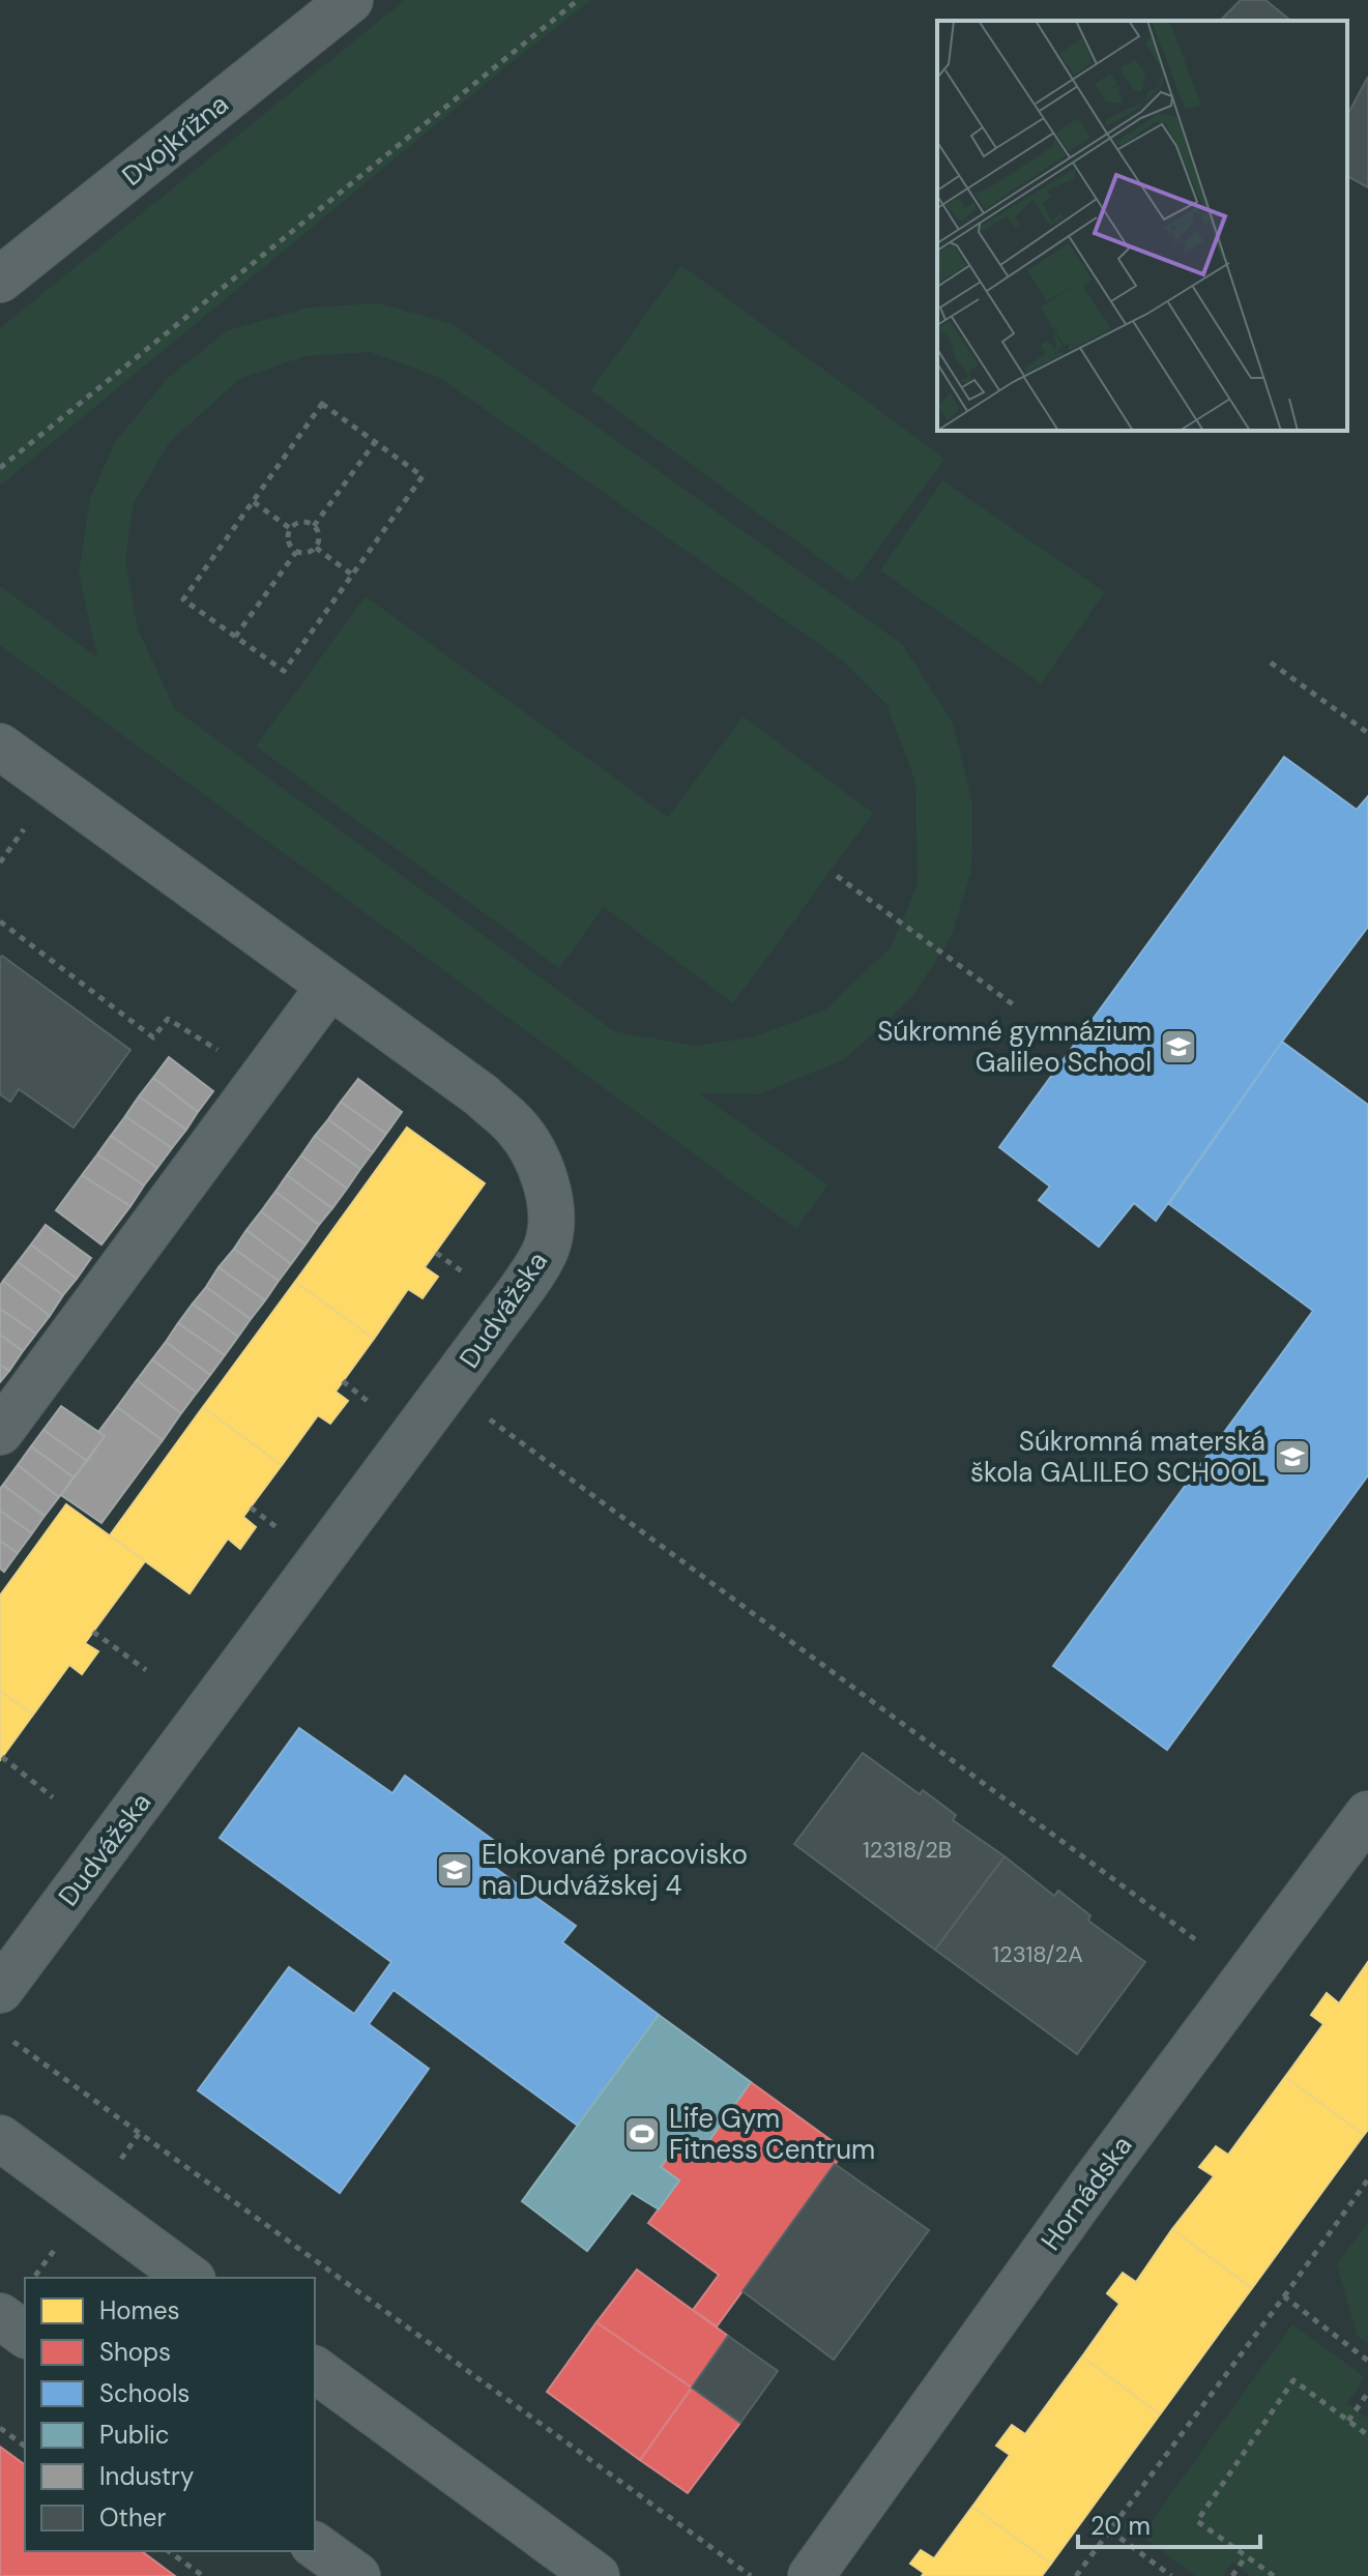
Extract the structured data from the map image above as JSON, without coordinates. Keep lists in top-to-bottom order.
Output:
{
  "streets": {
    "street": ["Dvojkrížna", "Dudvážska", "Hornádska"]
  },
  "places": {
    "school or university": ["Súkromné gymnázium Galileo School", "Súkromná materská škola GALILEO SCHOOL", "Elokované pracovisko na Dudvážskej 4"],
    "sports": ["Life Gym Fitness Centrum"]
  },
  "house_numbers": ["12318/2B", "12318/2A"],
  "legend": [
    "Homes",
    "Shops",
    "Schools",
    "Public",
    "Industry",
    "Other"
  ],
  "scale_bar": "20 m"
}
